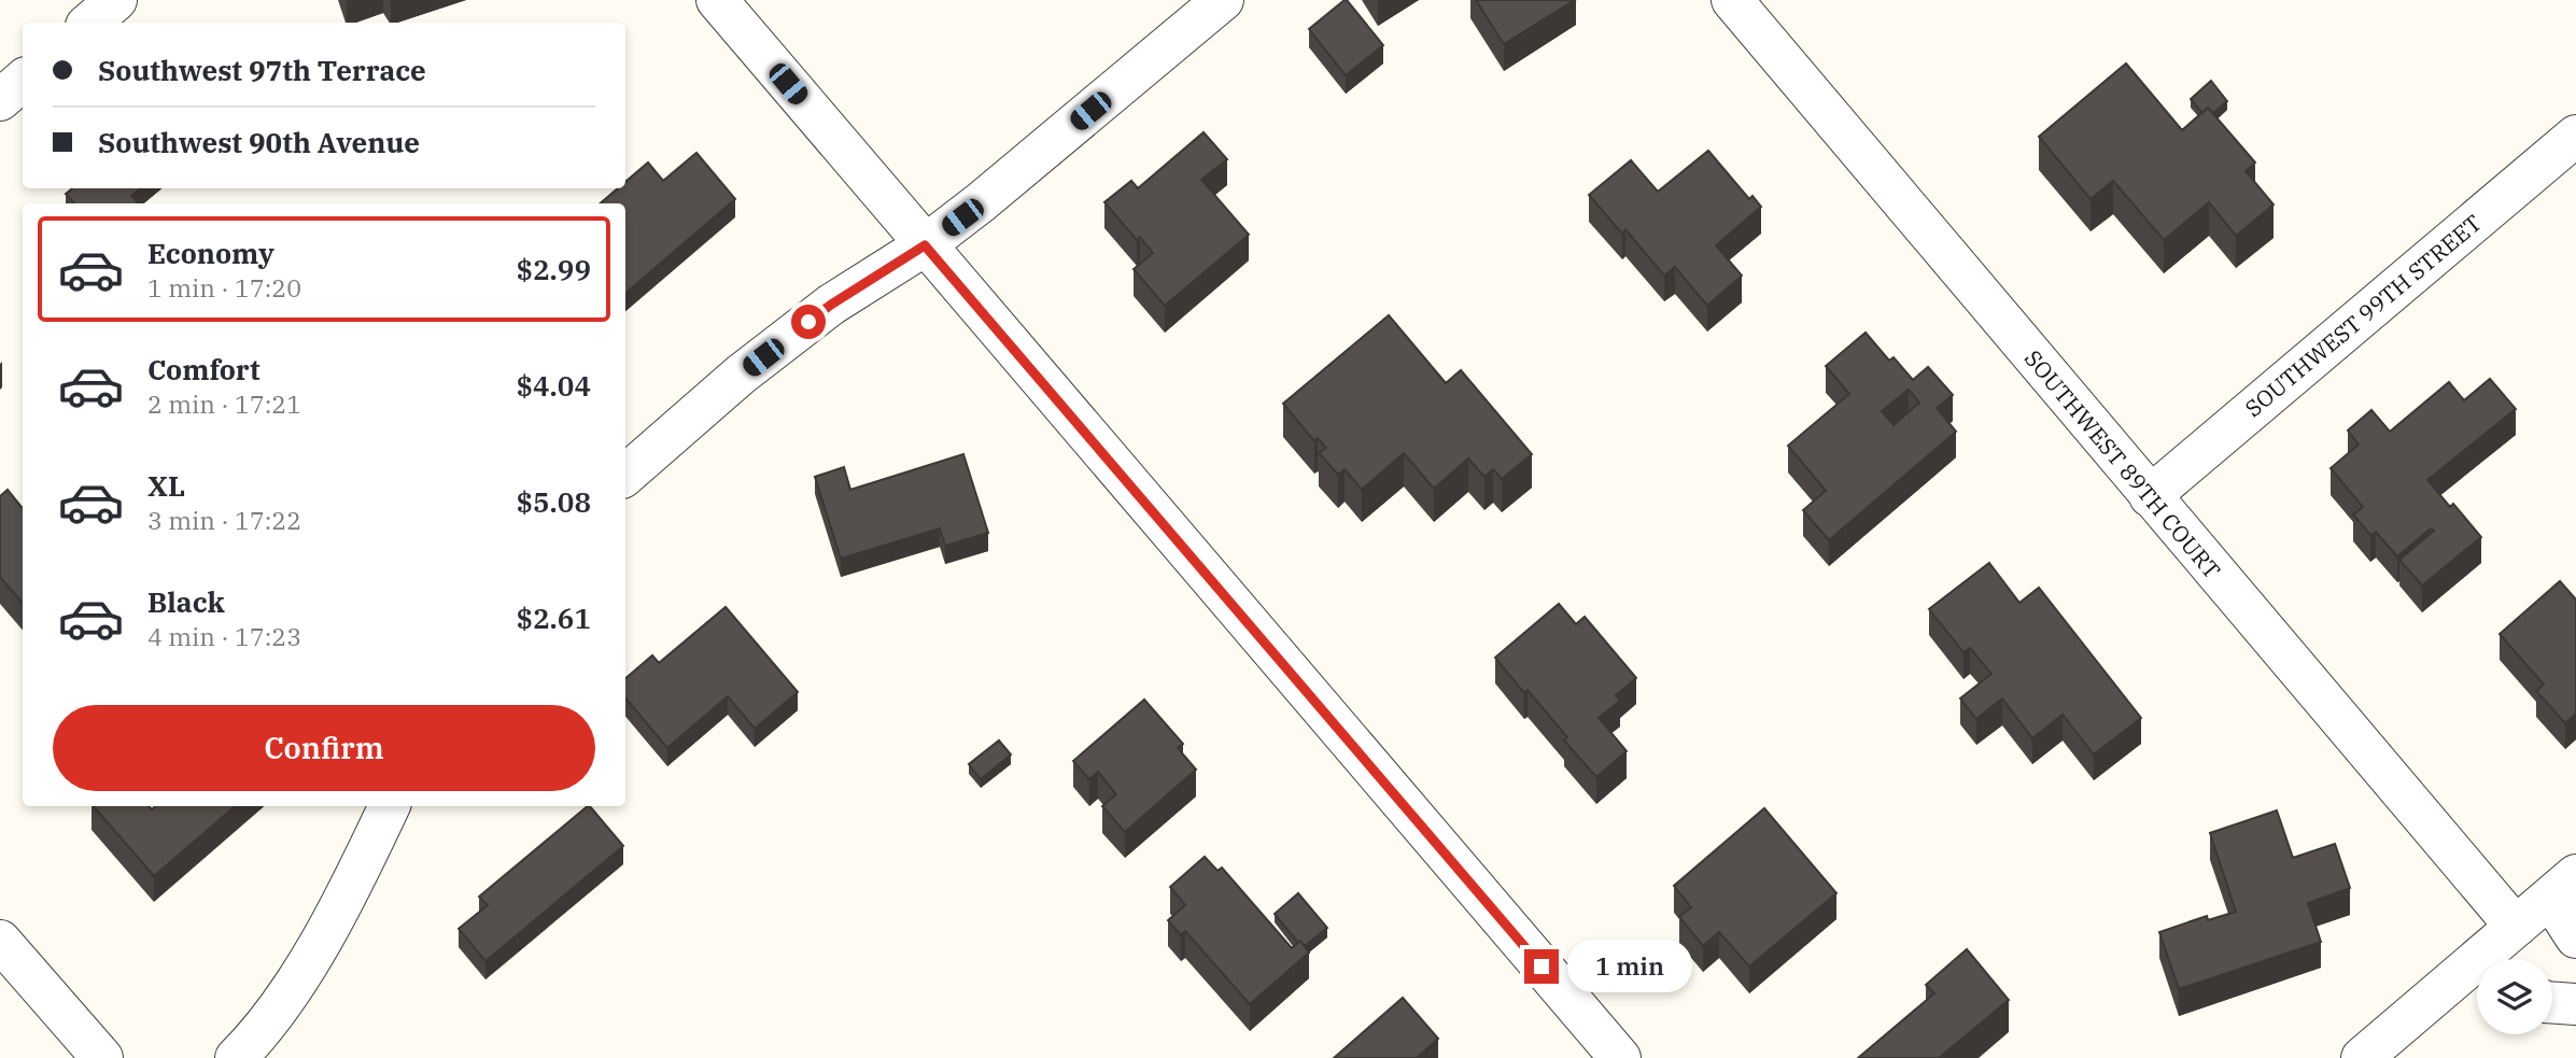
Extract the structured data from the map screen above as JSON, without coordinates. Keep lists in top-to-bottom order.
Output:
{
  "streets": {
    "street": ["SOUTHWEST 99TH STREET", "SOUTHWEST 89TH COURT"]
  },
  "crossings": [
    ["SOUTHWEST 99TH STREET", "SOUTHWEST 89TH COURT"]
  ],
  "page": {
    "banner": ["Southwest 97th Terrace", "Southwest 90th Avenue"],
    "list": [
      {
        "name": "Economy",
        "note": "1 min · 17:20",
        "value": "$2.99"
      },
      {
        "name": "Comfort",
        "note": "2 min · 17:21",
        "value": "$4.04"
      },
      {
        "name": "XL",
        "note": "3 min · 17:22",
        "value": "$5.08"
      },
      {
        "name": "Black",
        "note": "4 min · 17:23",
        "value": "$2.61"
      }
    ],
    "buttons": "Confirm",
    "bubble": "1 min"
  }
}
